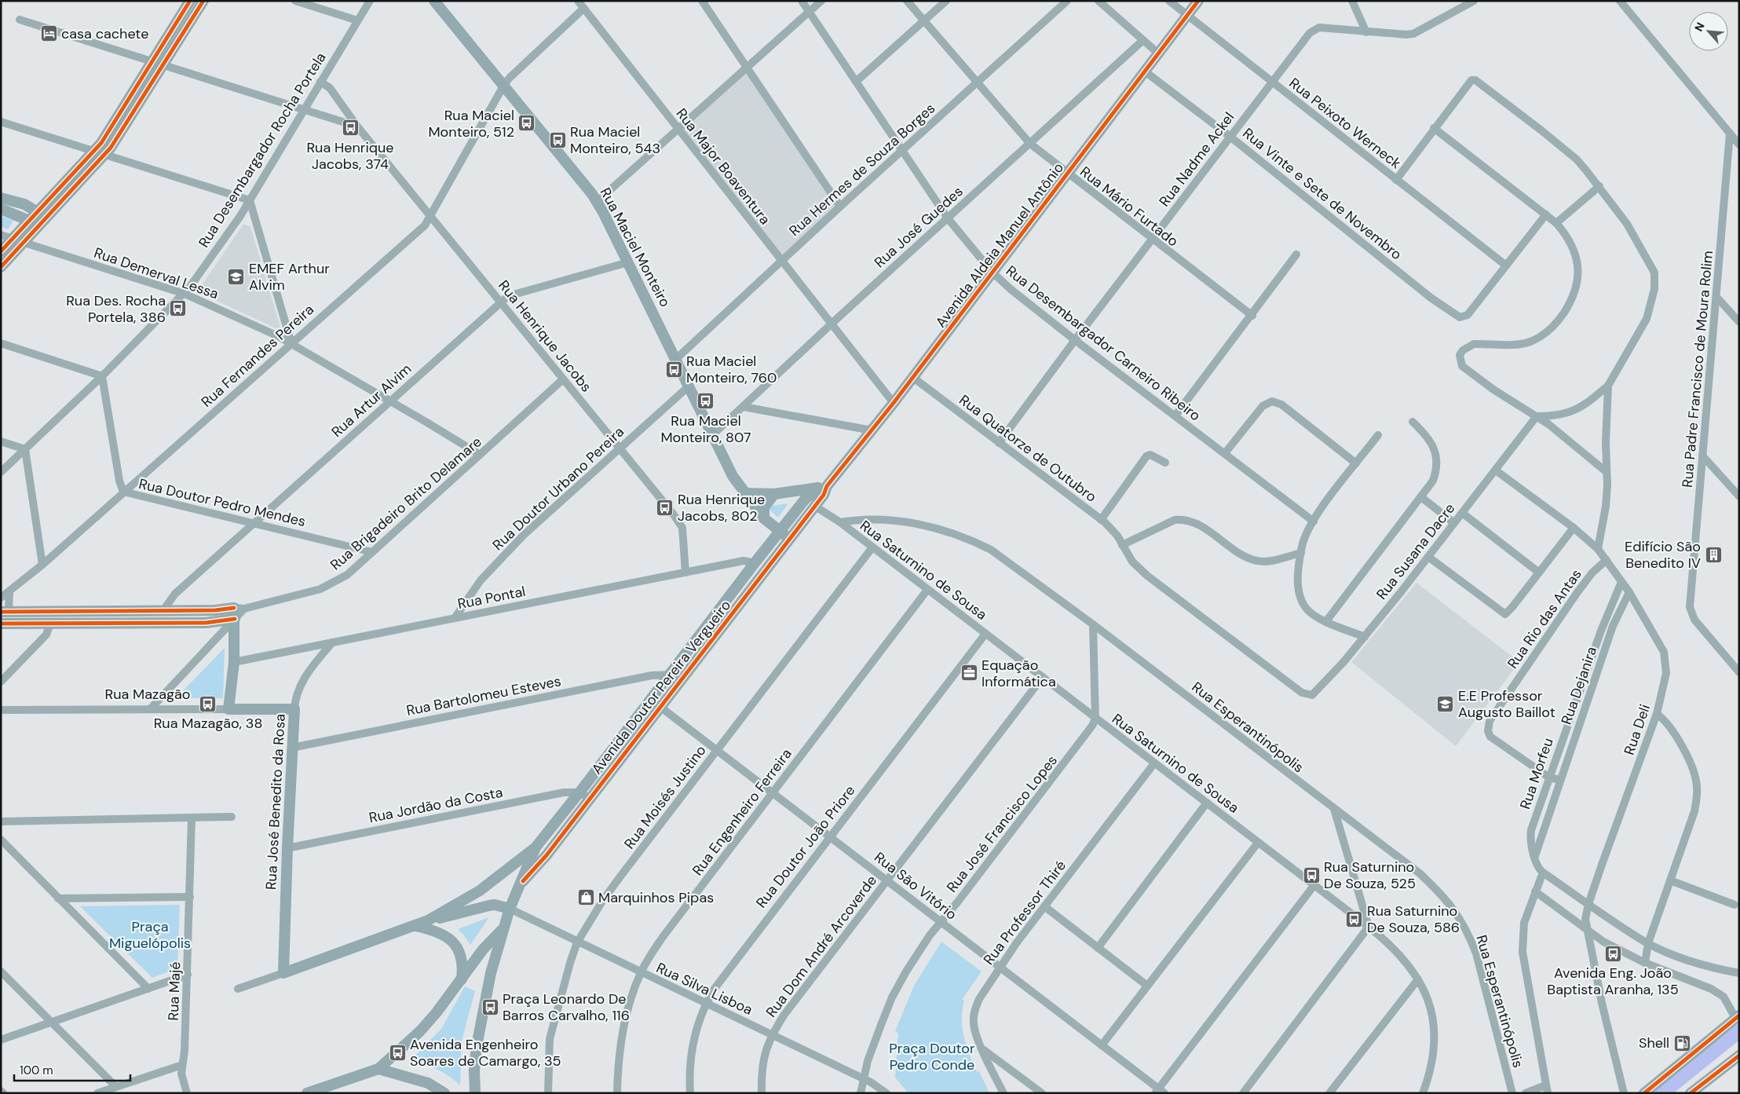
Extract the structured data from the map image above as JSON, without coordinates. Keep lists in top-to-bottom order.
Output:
{
  "streets": {
    "street": [
      "Rua Peixoto Werneck",
      "Rua Desembargador Rocha Portela",
      "Rua Nadme Ackel",
      "Rua Major Boaventura",
      "Rua Hermes de Souza Borges",
      "Rua Vinte e Sete de Novembro",
      "Rua Mário Furtado",
      "Rua José Guedes",
      "Avenida Aldeia Manuel Antônio",
      "Rua Maciel Monteiro",
      "Rua Demerval Lessa",
      "Rua Henrique Jacobs",
      "Rua Desembargador Carneiro Ribeiro",
      "Rua Fernandes Pereira",
      "Rua Padre Francisco de Moura Rolim",
      "Rua Artur Alvim",
      "Rua Quatorze de Outubro",
      "Rua Doutor Urbano Pereira",
      "Rua Doutor Pedro Mendes",
      "Rua Brigadeiro Brito Delamare",
      "Rua Susana Dacre",
      "Rua Saturnino de Sousa",
      "Rua Pontal",
      "Rua Rio das Antas",
      "Rua Dejanira",
      "Avenida Doutor Pereira Vergueiro",
      "Rua Mazagão",
      "Rua Bartolomeu Esteves",
      "Rua Esperantinópolis",
      "Rua Deli",
      "Rua Morfeu",
      "Rua Moisés Justino",
      "Rua José Benedito da Rosa",
      "Rua Jordão da Costa",
      "Rua Engenheiro Ferreira",
      "Rua José Francisco Lopes",
      "Rua Doutor João Priore",
      "Rua São Vitório",
      "Rua Professor Thiré",
      "Rua Dom André Arcoverde",
      "Rua Silva Lisboa",
      "Rua Majé"
    ]
  },
  "crossings": [
    ["Rua Peixoto Werneck", "Rua Nadme Ackel"],
    ["Rua Peixoto Werneck", "Rua Vinte e Sete de Novembro"],
    ["Rua Peixoto Werneck", "Avenida Aldeia Manuel Antônio"],
    ["Rua Desembargador Rocha Portela", "Rua Demerval Lessa"],
    ["Rua Desembargador Rocha Portela", "Rua Henrique Jacobs"],
    ["Rua Desembargador Rocha Portela", "Rua Doutor Pedro Mendes"],
    ["Rua Nadme Ackel", "Rua Vinte e Sete de Novembro"],
    ["Rua Nadme Ackel", "Rua Mário Furtado"],
    ["Rua Nadme Ackel", "Rua Desembargador Carneiro Ribeiro"],
    ["Rua Nadme Ackel", "Rua Quatorze de Outubro"],
    ["Rua Major Boaventura", "Rua Hermes de Souza Borges"],
    ["Rua Major Boaventura", "Rua José Guedes"],
    ["Rua Major Boaventura", "Avenida Aldeia Manuel Antônio"],
    ["Rua Major Boaventura", "Rua Fernandes Pereira"],
    ["Rua Hermes de Souza Borges", "Rua Mário Furtado"],
    ["Rua Hermes de Souza Borges", "Rua Maciel Monteiro"],
    ["Rua Hermes de Souza Borges", "Rua Desembargador Carneiro Ribeiro"],
    ["Rua Vinte e Sete de Novembro", "Avenida Aldeia Manuel Antônio"],
    ["Rua Mário Furtado", "Rua José Guedes"],
    ["Rua Mário Furtado", "Avenida Aldeia Manuel Antônio"],
    ["Rua José Guedes", "Rua Maciel Monteiro"],
    ["Rua José Guedes", "Rua Desembargador Carneiro Ribeiro"],
    ["Avenida Aldeia Manuel Antônio", "Rua Desembargador Carneiro Ribeiro"],
    ["Avenida Aldeia Manuel Antônio", "Rua Quatorze de Outubro"],
    ["Avenida Aldeia Manuel Antônio", "Rua Saturnino de Sousa"],
    ["Avenida Aldeia Manuel Antônio", "Avenida Doutor Pereira Vergueiro"],
    ["Rua Maciel Monteiro", "Rua Fernandes Pereira"],
    ["Rua Maciel Monteiro", "Rua Artur Alvim"],
    ["Rua Maciel Monteiro", "Rua Doutor Urbano Pereira"],
    ["Rua Maciel Monteiro", "Avenida Doutor Pereira Vergueiro"],
    ["Rua Demerval Lessa", "Rua Fernandes Pereira"],
    ["Rua Demerval Lessa", "Rua Artur Alvim"],
    ["Rua Demerval Lessa", "Rua Brigadeiro Brito Delamare"],
    ["Rua Henrique Jacobs", "Rua Fernandes Pereira"],
    ["Rua Henrique Jacobs", "Rua Artur Alvim"],
    ["Rua Henrique Jacobs", "Rua Doutor Urbano Pereira"],
    ["Rua Henrique Jacobs", "Rua Brigadeiro Brito Delamare"],
    ["Rua Henrique Jacobs", "Rua Pontal"],
    ["Rua Fernandes Pereira", "Rua Doutor Pedro Mendes"],
    ["Rua Artur Alvim", "Rua Doutor Pedro Mendes"],
    ["Rua Quatorze de Outubro", "Rua Susana Dacre"],
    ["Rua Doutor Urbano Pereira", "Rua Pontal"],
    ["Rua Doutor Pedro Mendes", "Rua Brigadeiro Brito Delamare"],
    ["Rua Susana Dacre", "Rua Deli"],
    ["Rua Saturnino de Sousa", "Avenida Doutor Pereira Vergueiro"],
    ["Rua Saturnino de Sousa", "Rua Esperantinópolis"],
    ["Rua Saturnino de Sousa", "Rua Moisés Justino"],
    ["Rua Saturnino de Sousa", "Rua Engenheiro Ferreira"],
    ["Rua Saturnino de Sousa", "Rua José Francisco Lopes"],
    ["Rua Saturnino de Sousa", "Rua Doutor João Priore"],
    ["Rua Saturnino de Sousa", "Rua Professor Thiré"],
    ["Rua Saturnino de Sousa", "Rua Dom André Arcoverde"],
    ["Rua Pontal", "Avenida Doutor Pereira Vergueiro"],
    ["Rua Pontal", "Rua José Benedito da Rosa"],
    ["Rua Rio das Antas", "Rua Deli"],
    ["Rua Rio das Antas", "Rua Morfeu"],
    ["Rua Dejanira", "Rua Deli"],
    ["Rua Dejanira", "Rua Morfeu"],
    ["Avenida Doutor Pereira Vergueiro", "Rua Bartolomeu Esteves"],
    ["Avenida Doutor Pereira Vergueiro", "Rua José Benedito da Rosa"],
    ["Avenida Doutor Pereira Vergueiro", "Rua Jordão da Costa"],
    ["Avenida Doutor Pereira Vergueiro", "Rua São Vitório"],
    ["Avenida Doutor Pereira Vergueiro", "Rua Silva Lisboa"],
    ["Rua Mazagão", "Rua José Benedito da Rosa"],
    ["Rua Bartolomeu Esteves", "Rua José Benedito da Rosa"],
    ["Rua Esperantinópolis", "Rua José Francisco Lopes"],
    ["Rua Deli", "Rua Morfeu"],
    ["Rua Moisés Justino", "Rua São Vitório"],
    ["Rua Moisés Justino", "Rua Silva Lisboa"],
    ["Rua José Benedito da Rosa", "Rua Jordão da Costa"],
    ["Rua Engenheiro Ferreira", "Rua São Vitório"],
    ["Rua Engenheiro Ferreira", "Rua Silva Lisboa"],
    ["Rua José Francisco Lopes", "Rua São Vitório"],
    ["Rua José Francisco Lopes", "Rua Silva Lisboa"],
    ["Rua Doutor João Priore", "Rua São Vitório"],
    ["Rua Doutor João Priore", "Rua Silva Lisboa"],
    ["Rua São Vitório", "Rua Professor Thiré"],
    ["Rua São Vitório", "Rua Dom André Arcoverde"],
    ["Rua Dom André Arcoverde", "Rua Silva Lisboa"]
  ],
  "parks": ["Praça Miguelópolis", "Praça Doutor Pedro Conde"],
  "places": {
    "hotel": ["casa cachete"],
    "bus stop": [
      "Rua Maciel Monteiro, 512",
      "Rua Henrique Jacobs, 374",
      "Rua Maciel Monteiro, 543",
      "Rua Des. Rocha Portela, 386",
      "Rua Maciel Monteiro, 760",
      "Rua Maciel Monteiro, 807",
      "Rua Henrique Jacobs, 802",
      "Rua Mazagão, 38",
      "Rua Saturnino De Souza, 525",
      "Rua Saturnino De Souza, 586",
      "Avenida Eng. João Baptista Aranha, 135",
      "Praça Leonardo De Barros Carvalho, 116",
      "Avenida Engenheiro Soares de Camargo, 35"
    ],
    "school or university": ["EMEF Arthur Alvim", "E.E Professor Augusto Baillot"],
    "building": ["Edifício São Benedito IV"],
    "office": ["Equação Informática"],
    "shop": ["Marquinhos Pipas"],
    "fuel station": ["Shell"]
  },
  "scale_bar": "100 m",
  "north": "top left"
}
